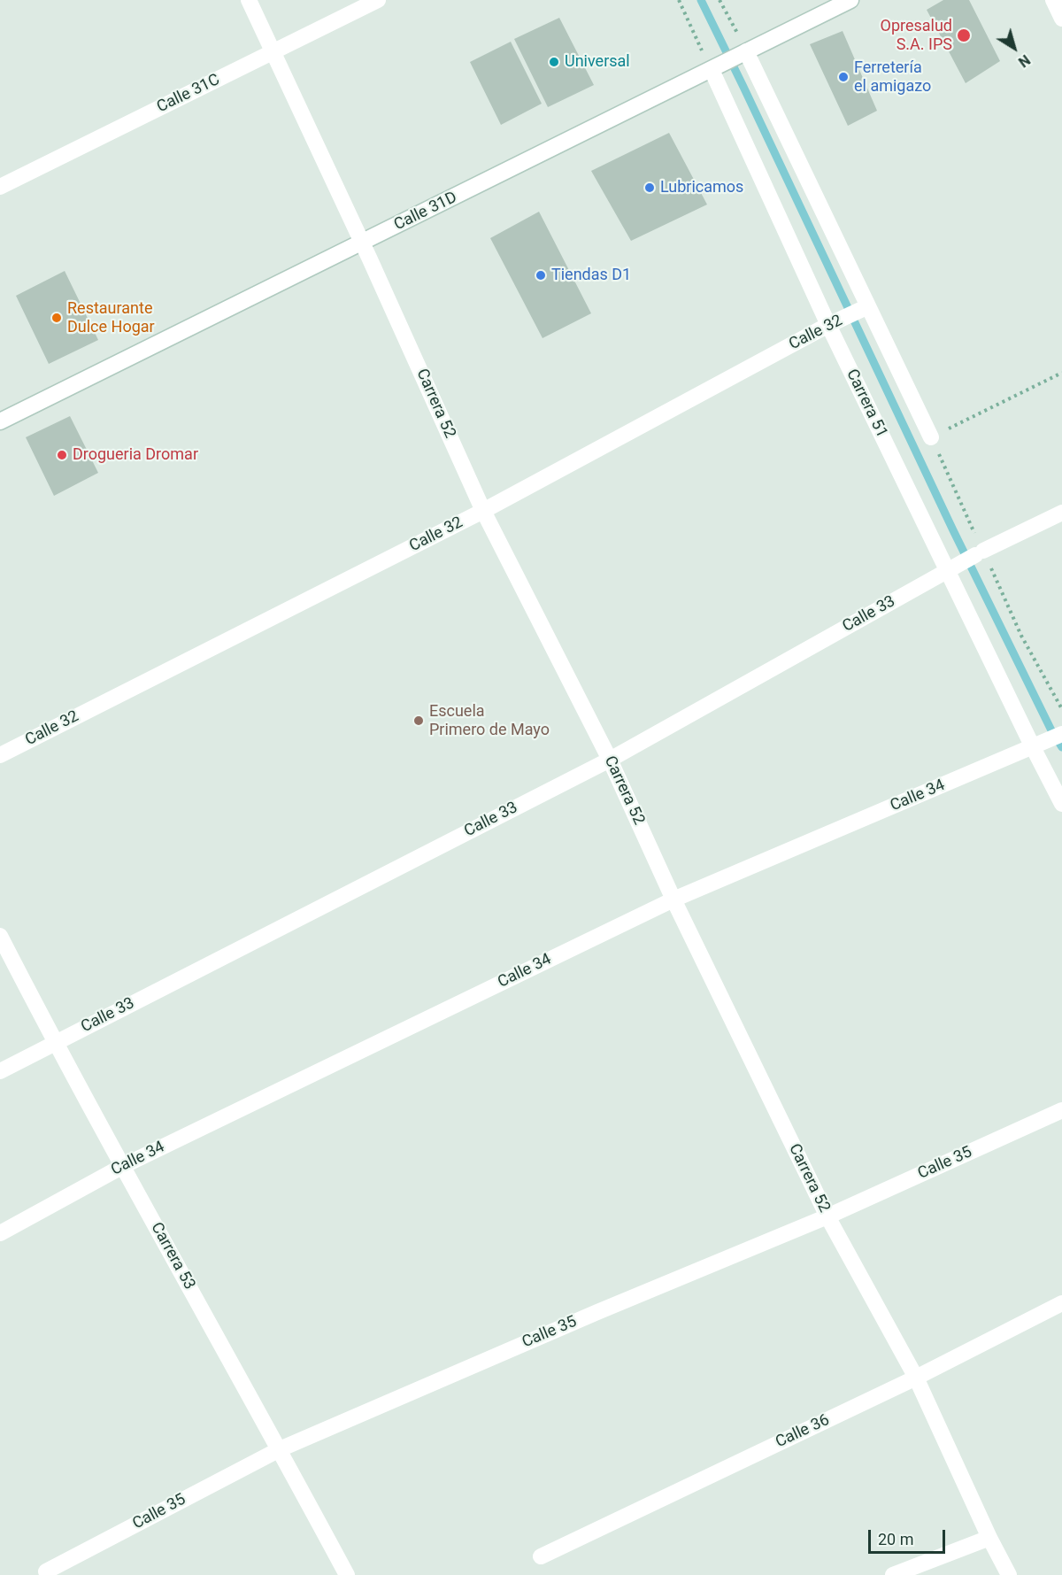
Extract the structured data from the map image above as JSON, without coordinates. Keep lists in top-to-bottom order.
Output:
{
  "streets": {
    "street": [
      "Calle 31C",
      "Calle 31D",
      "Calle 32",
      "Carrera 52",
      "Carrera 51",
      "Calle 33",
      "Calle 34",
      "Calle 35",
      "Carrera 53",
      "Calle 36"
    ]
  },
  "crossings": [
    ["Calle 31C", "Carrera 52"],
    ["Calle 31D", "Carrera 52"],
    ["Calle 31D", "Carrera 51"],
    ["Calle 32", "Carrera 52"],
    ["Calle 32", "Carrera 51"],
    ["Carrera 52", "Calle 33"],
    ["Carrera 52", "Calle 34"],
    ["Carrera 52", "Calle 35"],
    ["Carrera 52", "Calle 36"],
    ["Carrera 51", "Calle 33"],
    ["Carrera 51", "Calle 34"],
    ["Calle 33", "Carrera 53"],
    ["Calle 34", "Carrera 53"],
    ["Calle 35", "Carrera 53"]
  ],
  "places": [
    "Opresalud S.A. IPS",
    "Universal",
    "Ferretería el amigazo",
    "Lubricamos",
    "Tiendas D1",
    "Restaurante Dulce Hogar",
    "Drogueria Dromar",
    "Escuela Primero de Mayo"
  ],
  "scale_bar": "20 m",
  "north": "bottom right"
}
